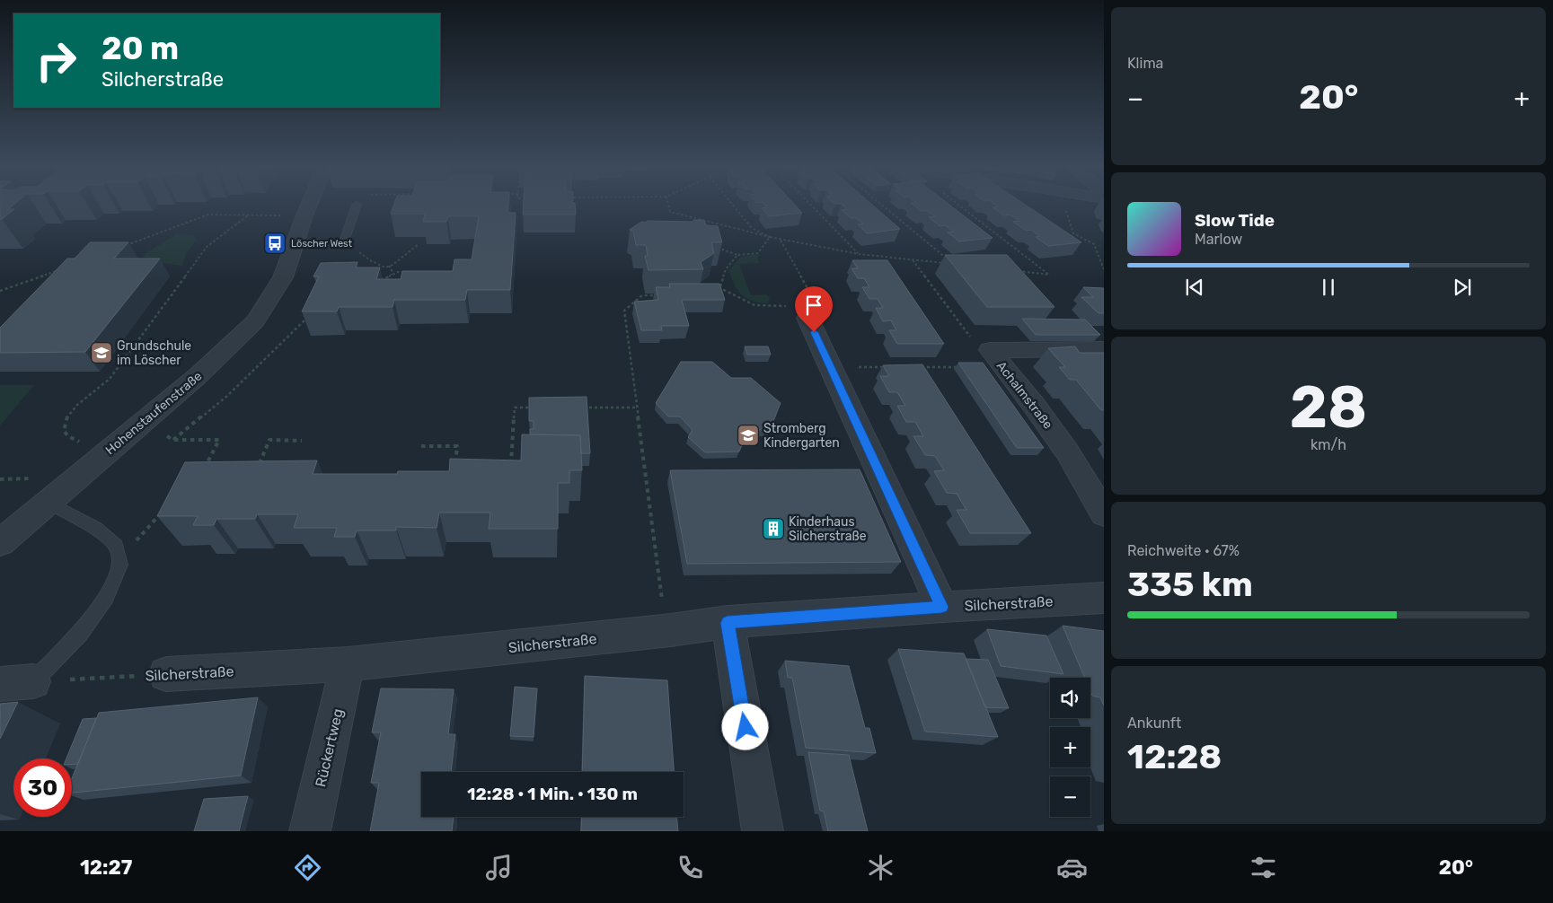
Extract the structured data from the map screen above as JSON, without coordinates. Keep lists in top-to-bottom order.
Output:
{
  "streets": {
    "street": [
      "Achalmstraße",
      "Hohenstaufenstraße",
      "Silcherstraße",
      "Rückertweg"
    ]
  },
  "crossings": [
    ["Silcherstraße", "Rückertweg"]
  ],
  "places": {
    "bus stop": ["Löscher West"],
    "school or university": ["Grundschule im Löscher", "Stromberg Kindergarten"],
    "building": ["Kinderhaus Silcherstraße"]
  },
  "page": {
    "tile": [
      "Klima",
      ["28", "km/h"],
      ["Reichweite · 67%", "335 km"],
      ["Ankunft", "12:28"]
    ],
    "turn": ["20 m", "Silcherstraße"],
    "heat": ["−", "20°", "+"],
    "song": ["Slow Tide", "Marlow"],
    "map_buttons": ["+", "−"],
    "limit": "30",
    "trip": "12:28 · 1 Min. · 130 m",
    "tabs": ["12:27", "20°"]
  }
}
